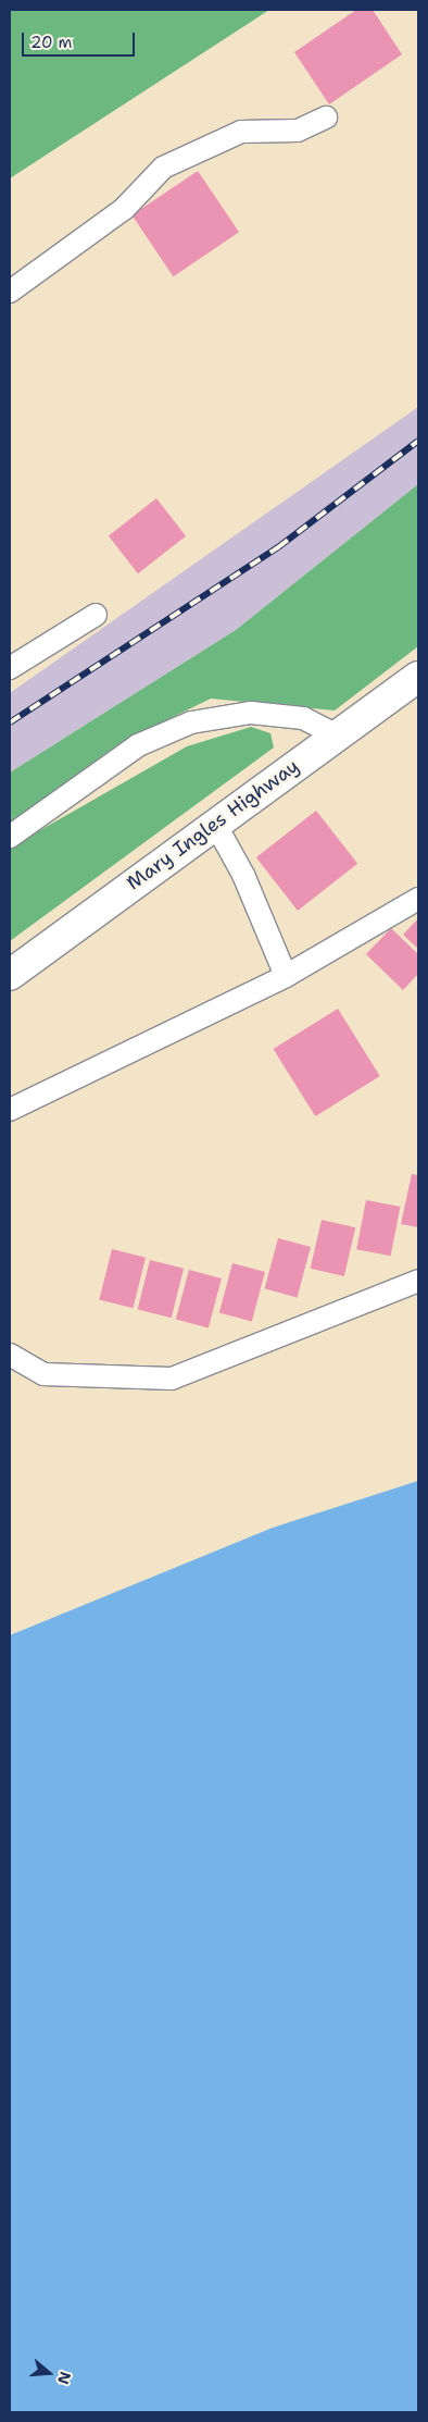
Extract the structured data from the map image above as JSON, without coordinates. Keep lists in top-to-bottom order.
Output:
{
  "streets": {
    "street": ["Mary Ingles Highway"]
  },
  "scale_bar": "20 m",
  "north": "right"
}
